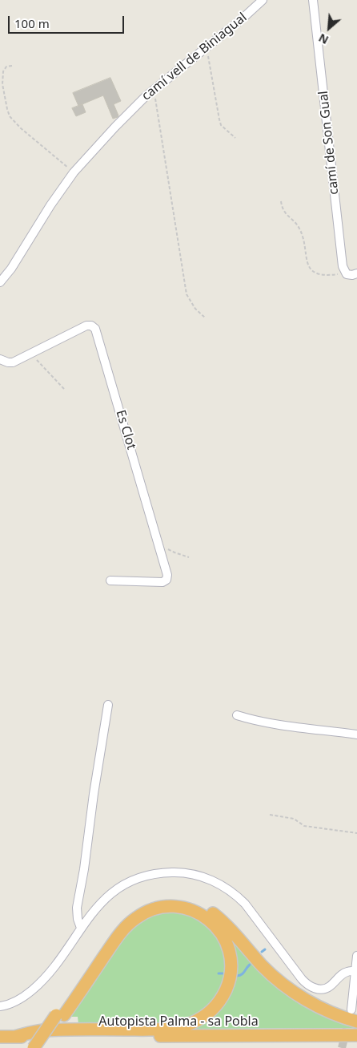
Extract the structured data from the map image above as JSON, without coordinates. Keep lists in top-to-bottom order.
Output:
{
  "streets": {
    "highway": ["Autopista Palma - sa Pobla"],
    "street": ["camí vell de Biniagual", "camí de Son Gual", "Es Clot"]
  },
  "scale_bar": "100 m",
  "north": "bottom left"
}
